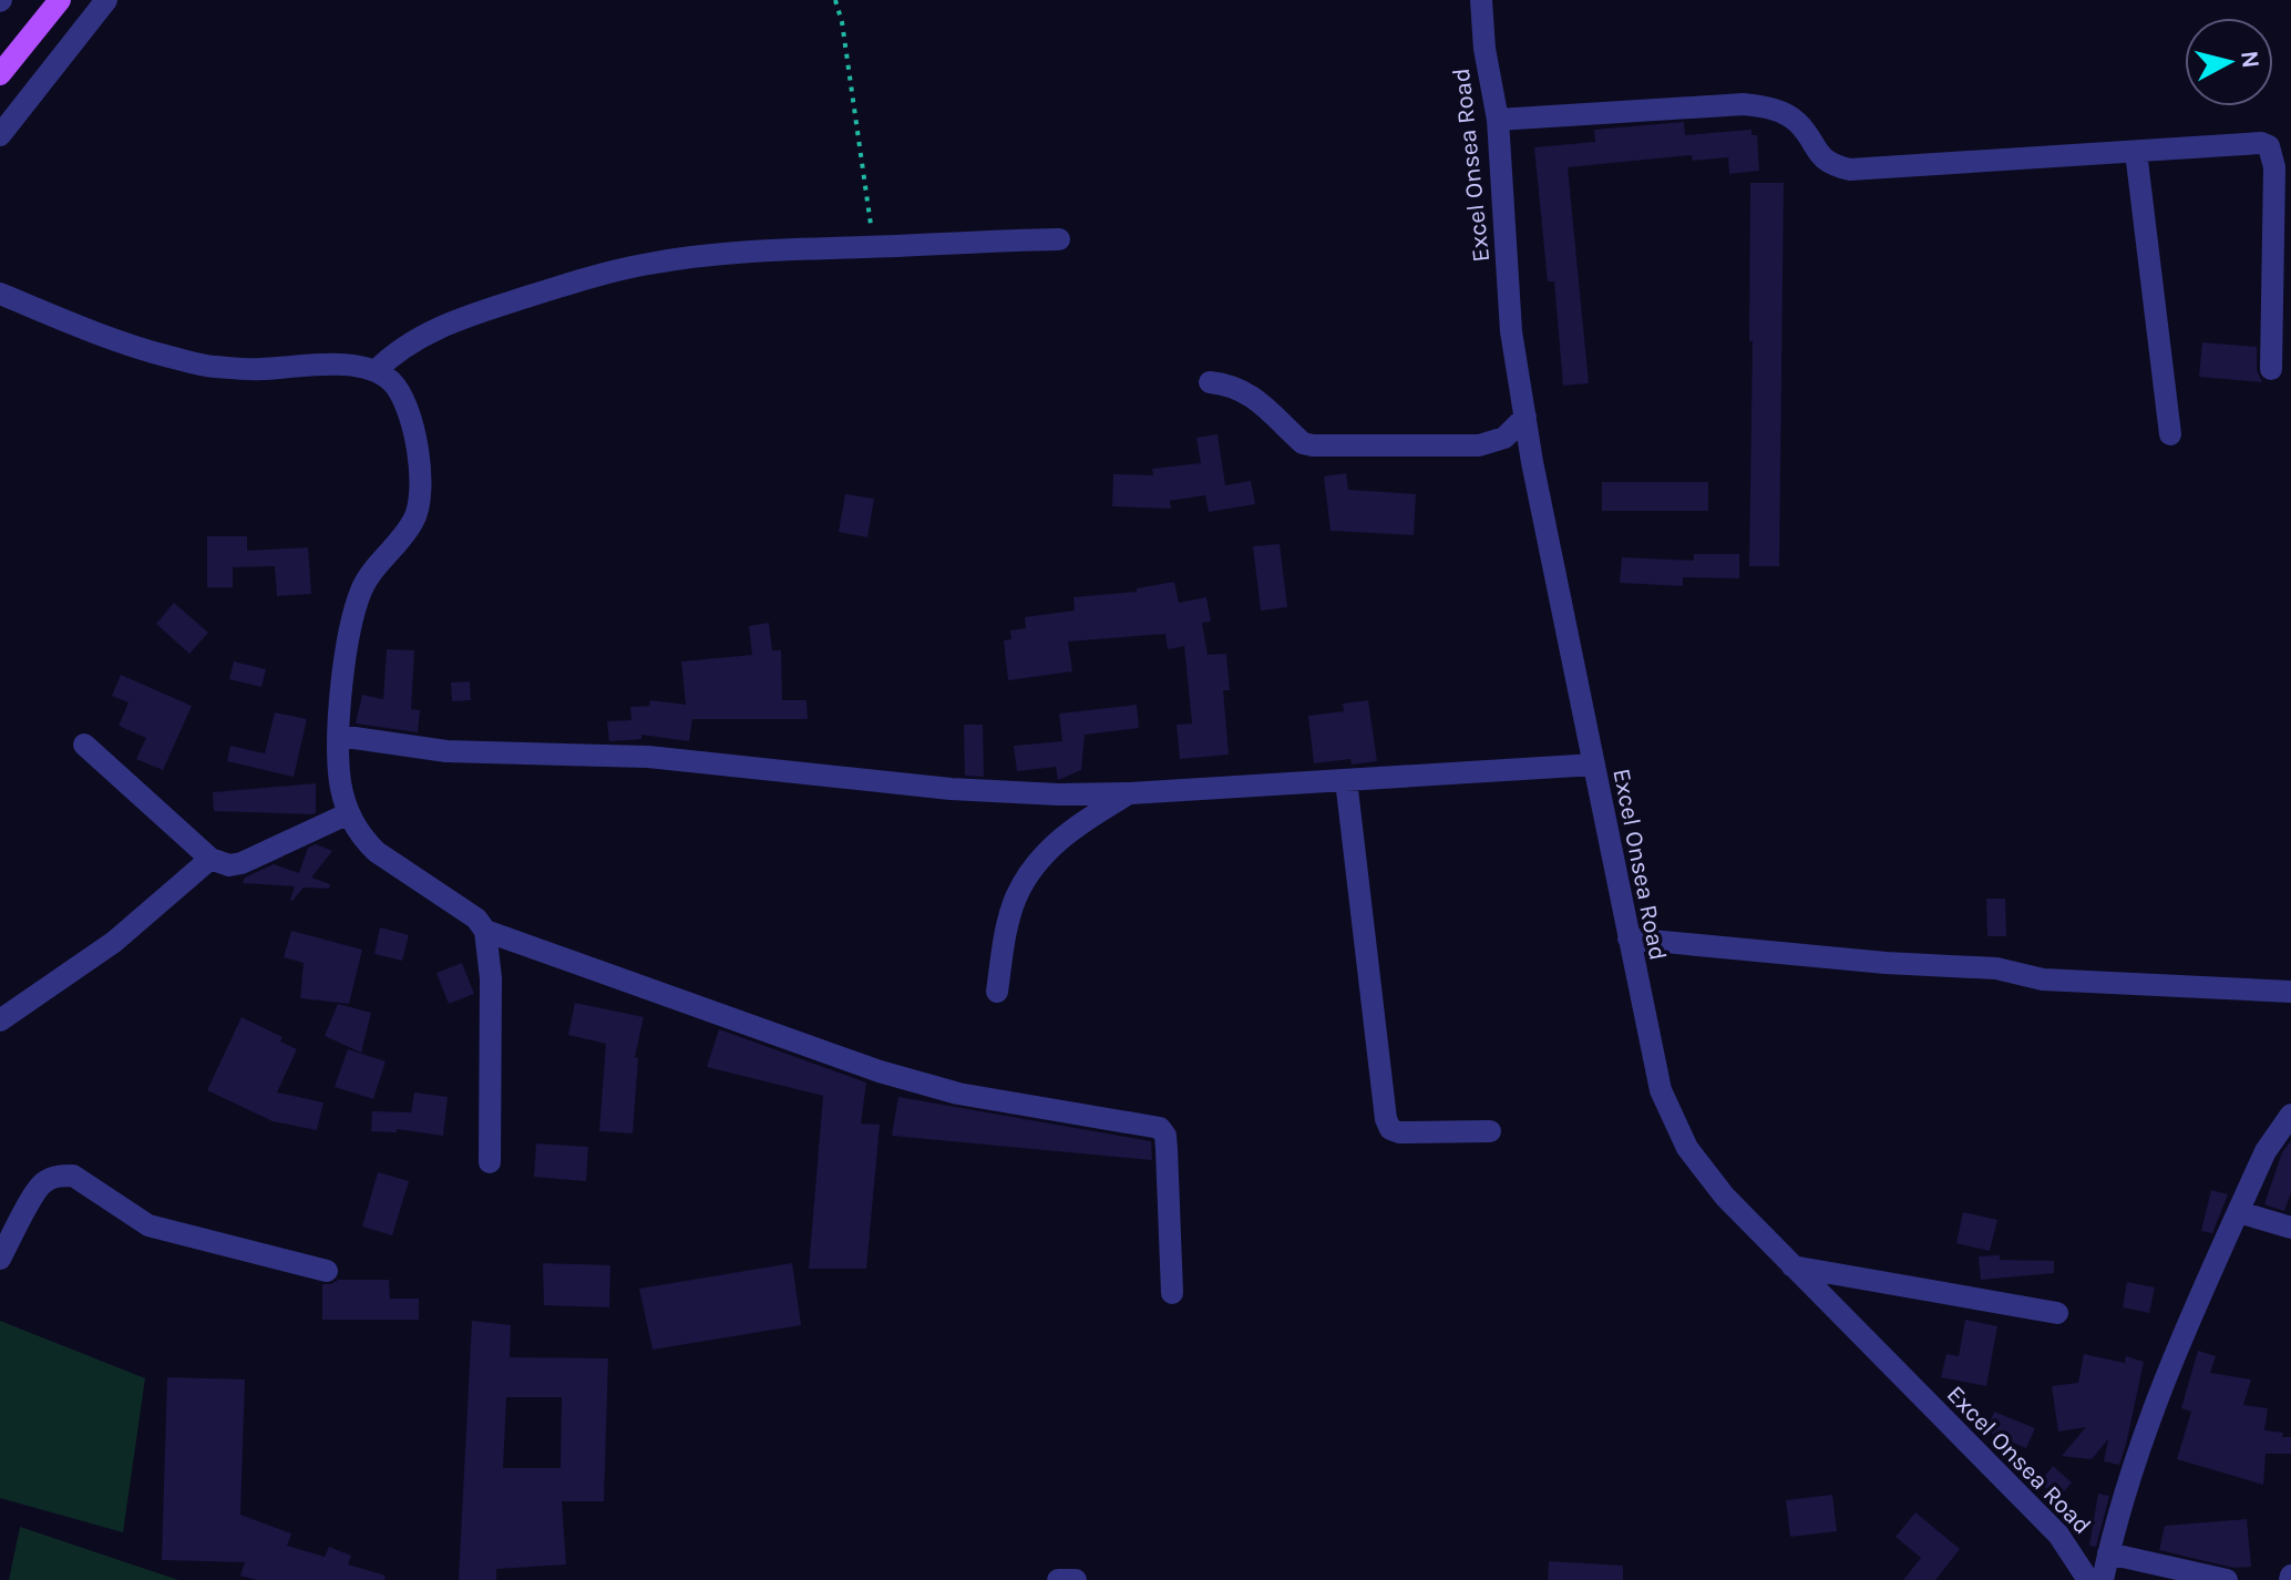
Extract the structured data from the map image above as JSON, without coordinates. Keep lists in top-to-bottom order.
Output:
{
  "streets": {
    "street": ["Excel Onsea Road"]
  },
  "north": "right"
}
